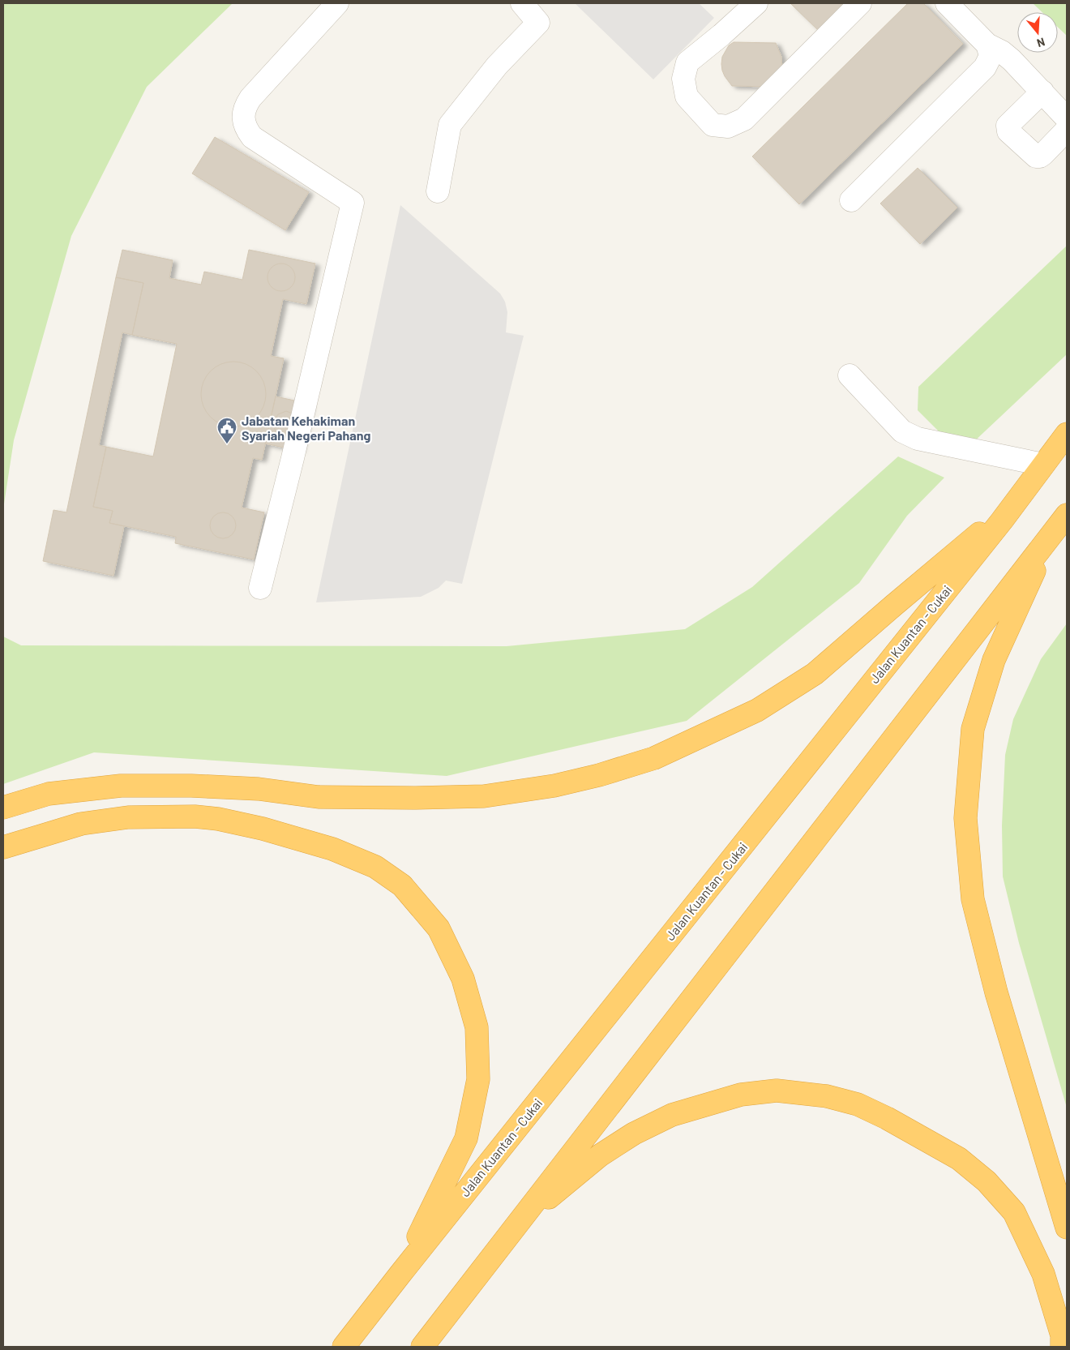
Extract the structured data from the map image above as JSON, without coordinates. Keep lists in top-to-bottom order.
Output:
{
  "streets": {
    "highway": ["Jalan Kuantan - Cukai"]
  },
  "places": {
    "public building": ["Jabatan Kehakiman Syariah Negeri Pahang"]
  },
  "north": "bottom"
}
